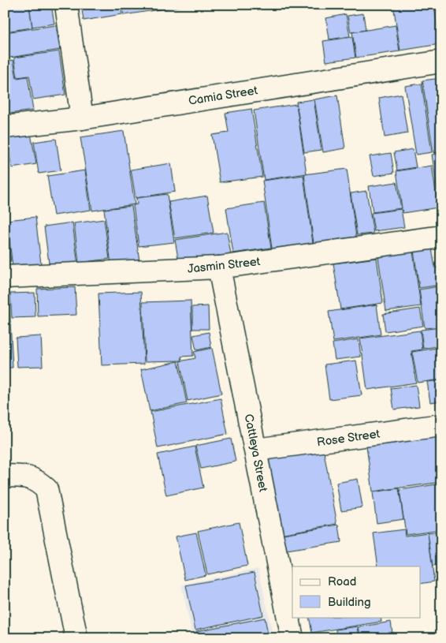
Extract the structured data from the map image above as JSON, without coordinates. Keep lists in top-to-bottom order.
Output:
{
  "streets": {
    "street": [
      "Camia Street",
      "Jasmin Street",
      "Rose Street",
      "Cattleya Street"
    ]
  },
  "crossings": [
    ["Jasmin Street", "Cattleya Street"],
    ["Rose Street", "Cattleya Street"]
  ],
  "legend": ["Road", "Building"]
}
